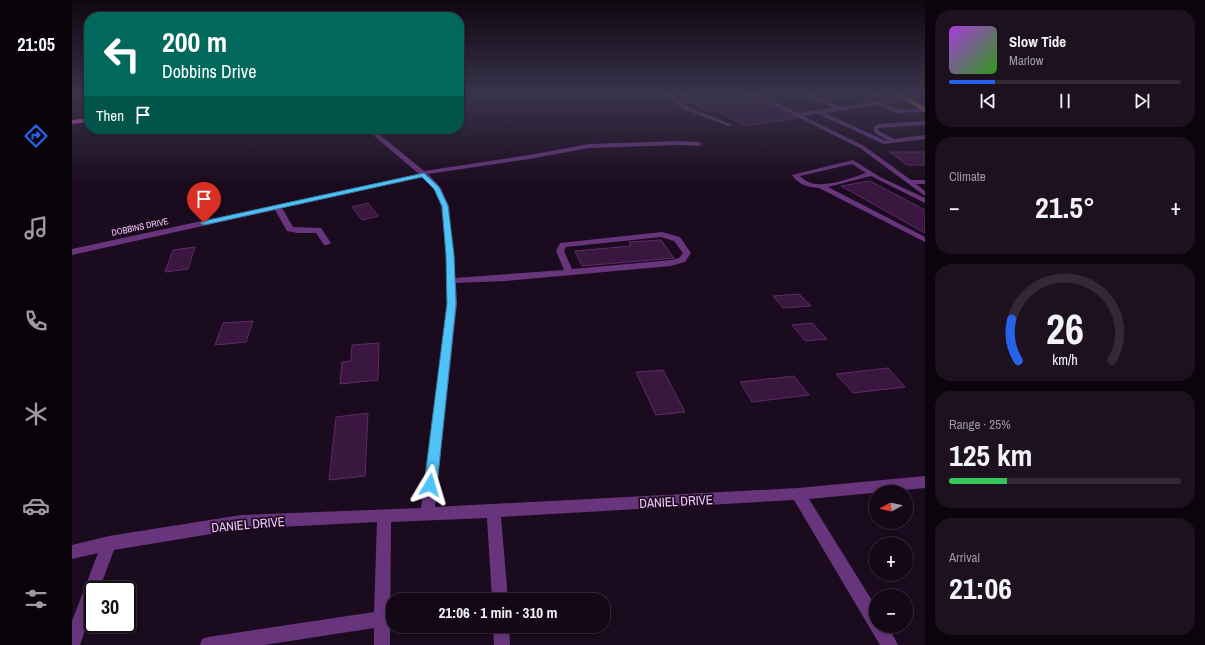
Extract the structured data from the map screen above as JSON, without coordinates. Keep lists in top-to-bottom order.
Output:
{
  "streets": {
    "street": ["DOBBINS DRIVE", "DANIEL DRIVE"]
  },
  "north": "left",
  "page": {
    "tabs": "21:05",
    "turn": ["200 m", "Dobbins Drive"],
    "song": ["Slow Tide", "Marlow"],
    "then": "Then",
    "tile": [
      "Climate",
      ["Range · 25%", "125 km"],
      ["Arrival", "21:06"]
    ],
    "heat": ["−", "21.5°", "+"],
    "map_buttons": ["+", "−"],
    "limit": "30",
    "trip": "21:06 · 1 min · 310 m",
    "gauge": ["26", "km/h"]
  }
}
